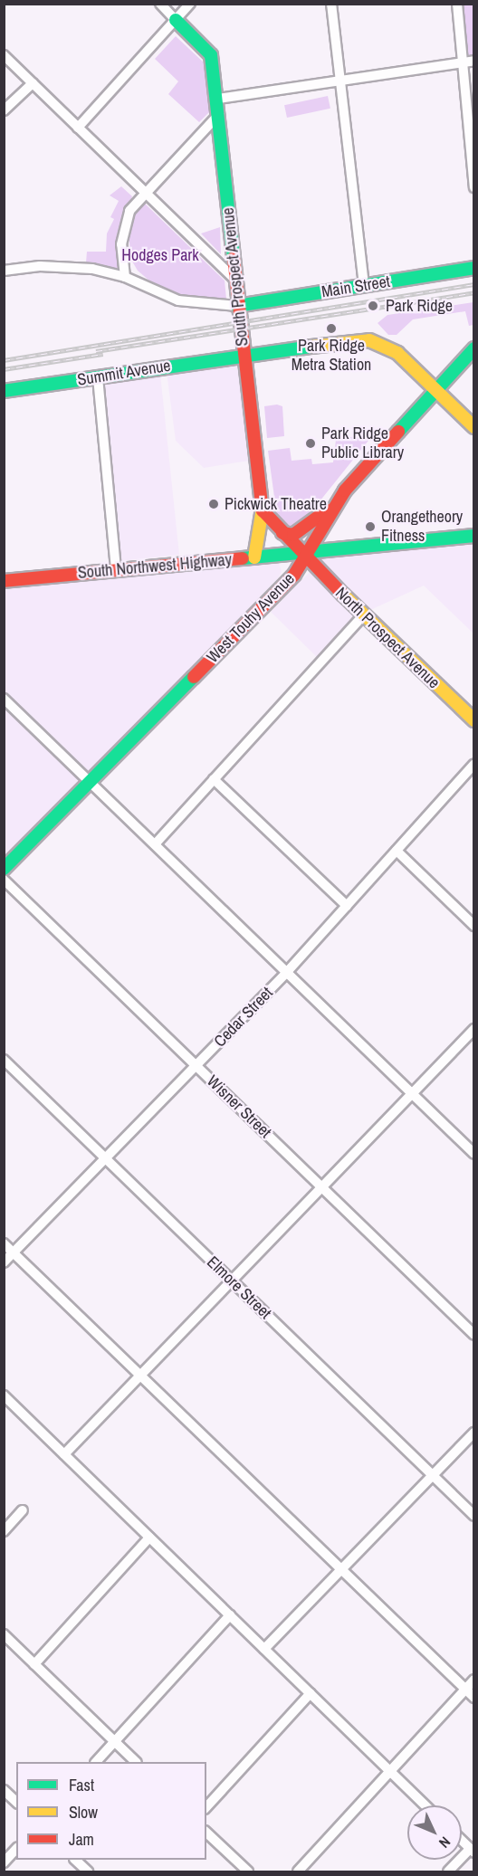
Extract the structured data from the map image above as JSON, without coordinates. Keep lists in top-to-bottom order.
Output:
{
  "streets": {
    "street": [
      "South Prospect Avenue",
      "Main Street",
      "Summit Avenue",
      "South Northwest Highway",
      "West Touhy Avenue",
      "North Prospect Avenue",
      "Cedar Street",
      "Wisner Street",
      "Elmore Street"
    ]
  },
  "crossings": [
    ["South Prospect Avenue", "Main Street"],
    ["South Prospect Avenue", "Summit Avenue"],
    ["Summit Avenue", "West Touhy Avenue"],
    ["South Northwest Highway", "West Touhy Avenue"],
    ["South Northwest Highway", "North Prospect Avenue"],
    ["West Touhy Avenue", "North Prospect Avenue"],
    ["Cedar Street", "Wisner Street"],
    ["Cedar Street", "Elmore Street"]
  ],
  "parks": ["Hodges Park"],
  "places": [
    "Park Ridge",
    "Park Ridge Metra Station",
    "Park Ridge Public Library",
    "Pickwick Theatre",
    "Orangetheory Fitness"
  ],
  "legend": ["Fast", "Slow", "Jam"],
  "north": "bottom right"
}
